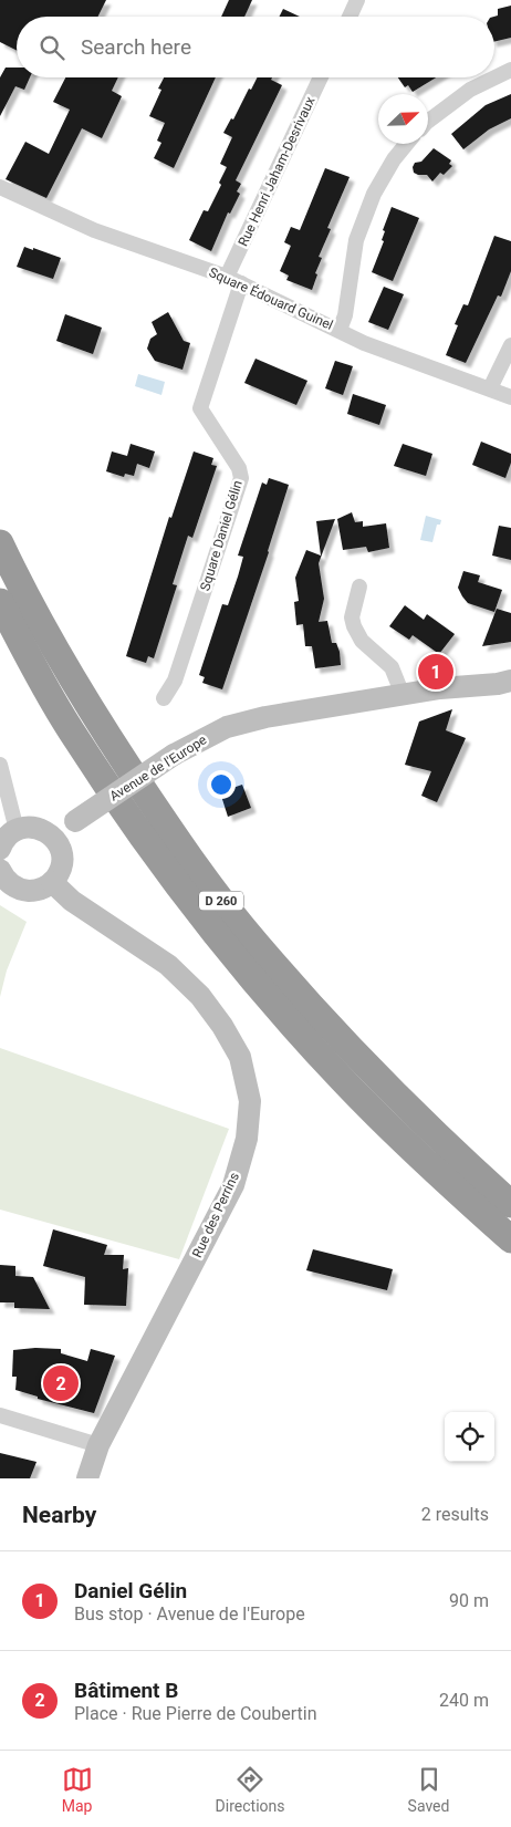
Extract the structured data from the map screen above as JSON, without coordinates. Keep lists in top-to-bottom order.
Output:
{
  "streets": {
    "highway": ["D 260"],
    "street": [
      "Rue Henri Jaham-Desrivaux",
      "Square Édouard Guinel",
      "Square Daniel Gélin",
      "Avenue de l'Europe",
      "Rue des Perrins"
    ]
  },
  "crossings": [
    ["Rue Henri Jaham-Desrivaux", "Square Édouard Guinel"],
    ["Rue Henri Jaham-Desrivaux", "Square Daniel Gélin"],
    ["Square Édouard Guinel", "Square Daniel Gélin"]
  ],
  "north": "top right",
  "page": {
    "search": "Search here",
    "pins": ["1", "2"],
    "heading": ["Nearby", "2 results"],
    "list": [
      {
        "mark": "1",
        "name": "Daniel Gélin",
        "note": "Bus stop · Avenue de l'Europe",
        "value": "90 m"
      },
      {
        "mark": "2",
        "name": "Bâtiment B",
        "note": "Place · Rue Pierre de Coubertin",
        "value": "240 m"
      }
    ],
    "nav": ["Map", "Directions", "Saved"]
  }
}
